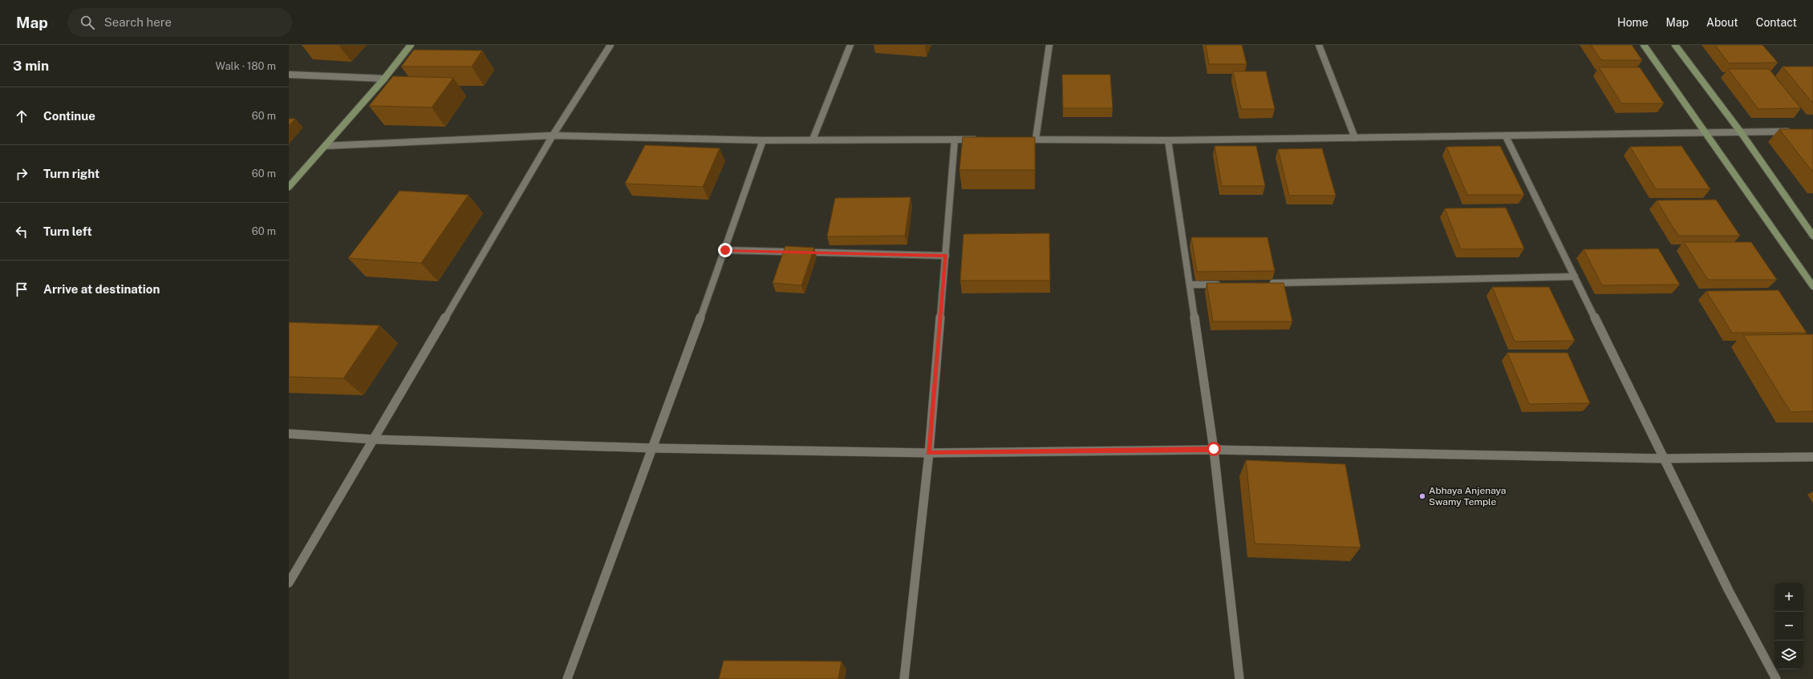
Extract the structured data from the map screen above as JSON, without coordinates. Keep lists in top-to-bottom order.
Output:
{
  "places": ["Abhaya Anjenaya Swamy Temple"],
  "page": {
    "header": "Map",
    "search": "Search here",
    "nav": [
      "Home",
      "Map",
      "About",
      "Contact"
    ],
    "heading": ["3 min", "Walk · 180 m"],
    "list": [
      ["Continue", "60 m"],
      ["Turn right", "60 m"],
      ["Turn left", "60 m"],
      "Arrive at destination"
    ],
    "map_buttons": ["+", "−"]
  }
}
